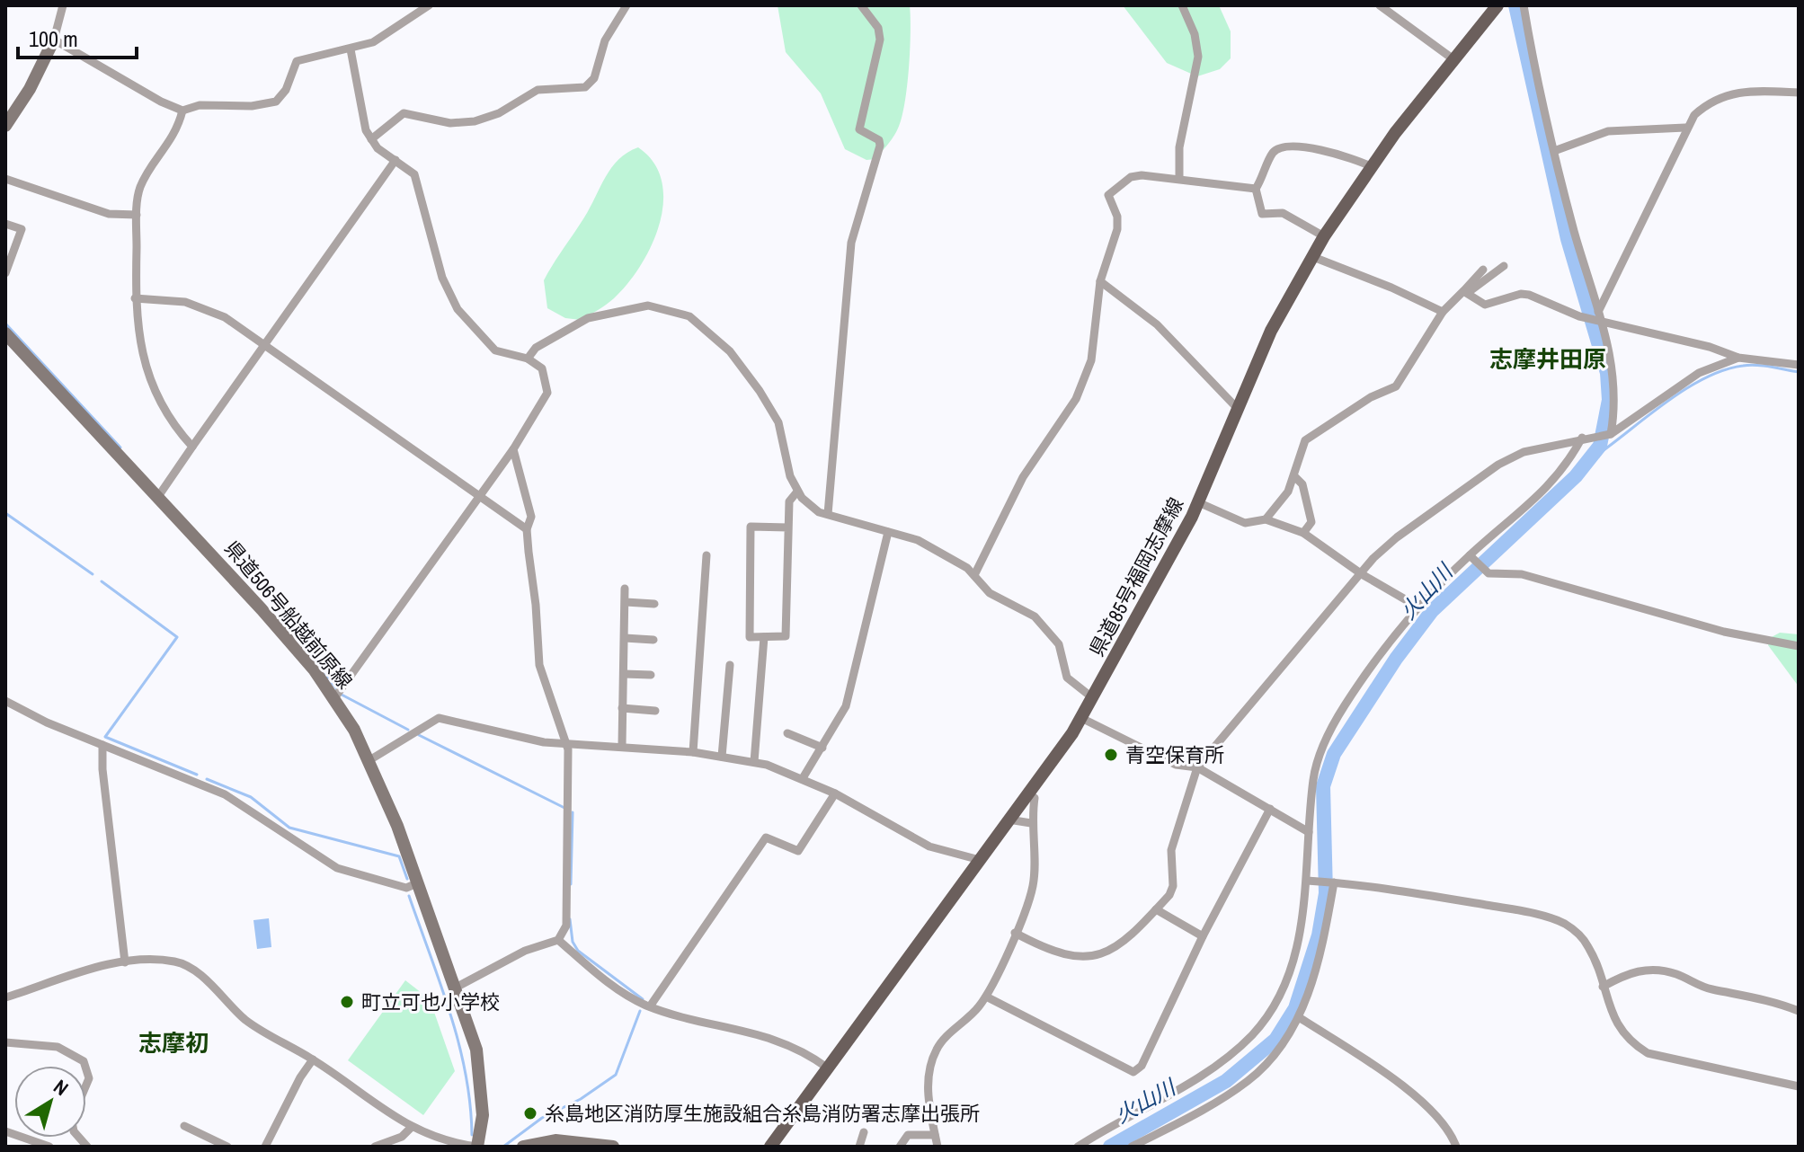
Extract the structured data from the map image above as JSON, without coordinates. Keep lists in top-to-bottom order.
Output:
{
  "streets": {
    "main road": ["県道85号福岡志摩線", "県道506号船越前原線"]
  },
  "districts": ["志摩井田原", "志摩初"],
  "water": ["火山川"],
  "places": ["青空保育所", "町立可也小学校", "糸島地区消防厚生施設組合糸島消防署志摩出張所"],
  "scale_bar": "100 m",
  "north": "top right"
}
